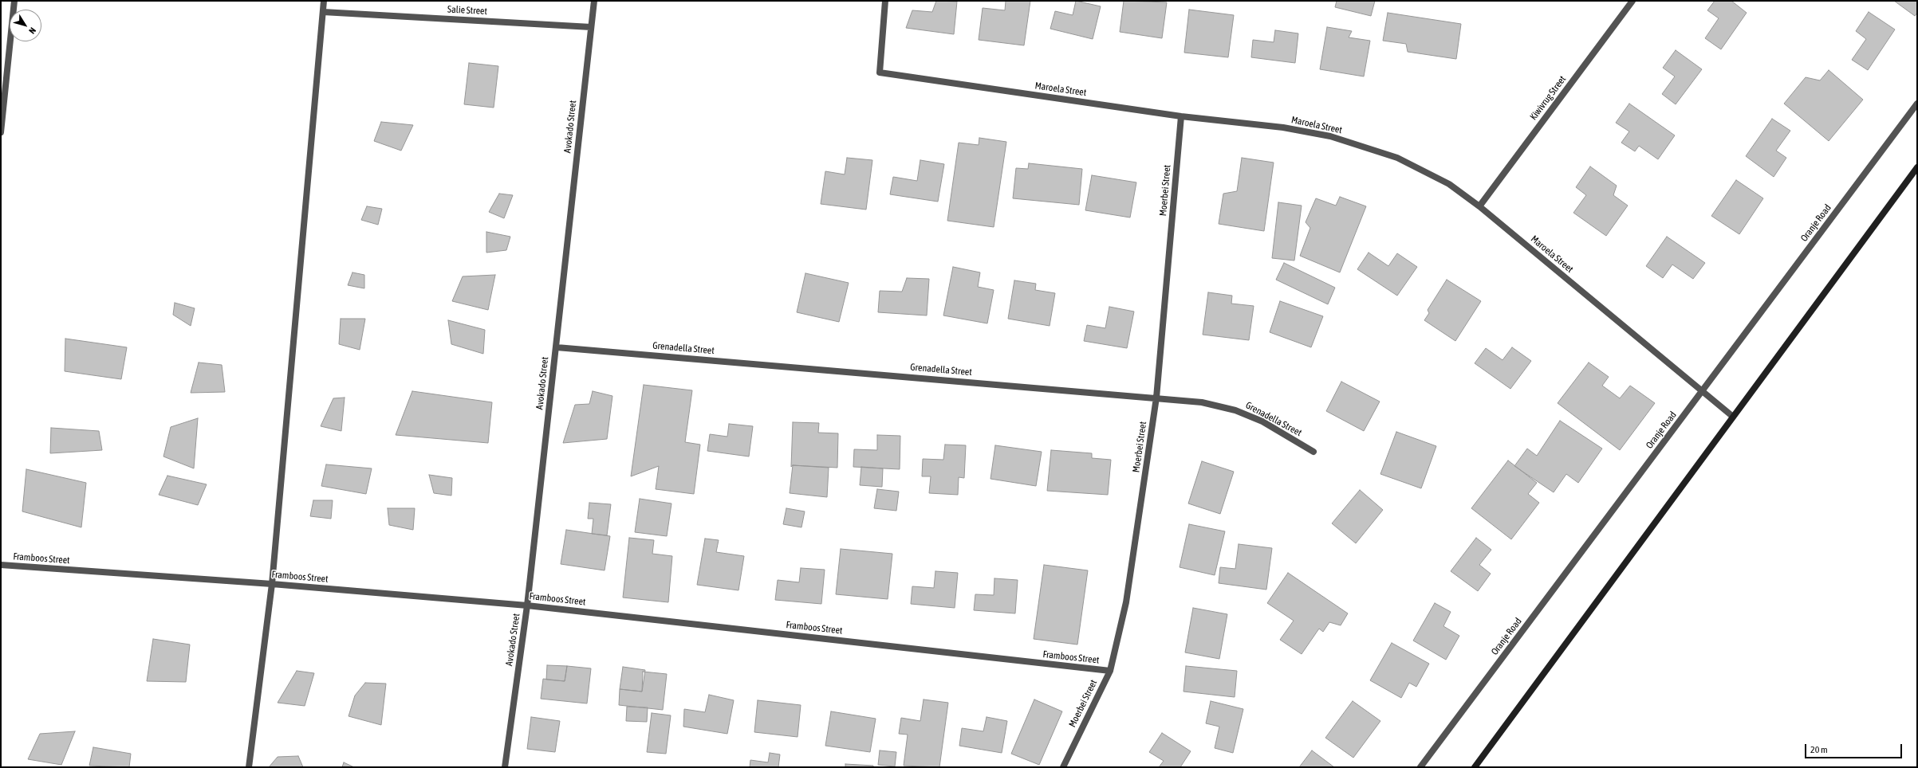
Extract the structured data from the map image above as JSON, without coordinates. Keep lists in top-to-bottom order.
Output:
{
  "streets": {
    "street": [
      "Salie Street",
      "Maroela Street",
      "Kiwivrug Street",
      "Avokado Street",
      "Moerbei Street",
      "Oranje Road",
      "Grenadella Street",
      "Framboos Street"
    ]
  },
  "crossings": [
    ["Salie Street", "Avokado Street"],
    ["Maroela Street", "Kiwivrug Street"],
    ["Maroela Street", "Moerbei Street"],
    ["Maroela Street", "Oranje Road"],
    ["Avokado Street", "Grenadella Street"],
    ["Avokado Street", "Framboos Street"],
    ["Moerbei Street", "Grenadella Street"],
    ["Moerbei Street", "Framboos Street"]
  ],
  "scale_bar": "20 m",
  "north": "bottom right"
}
